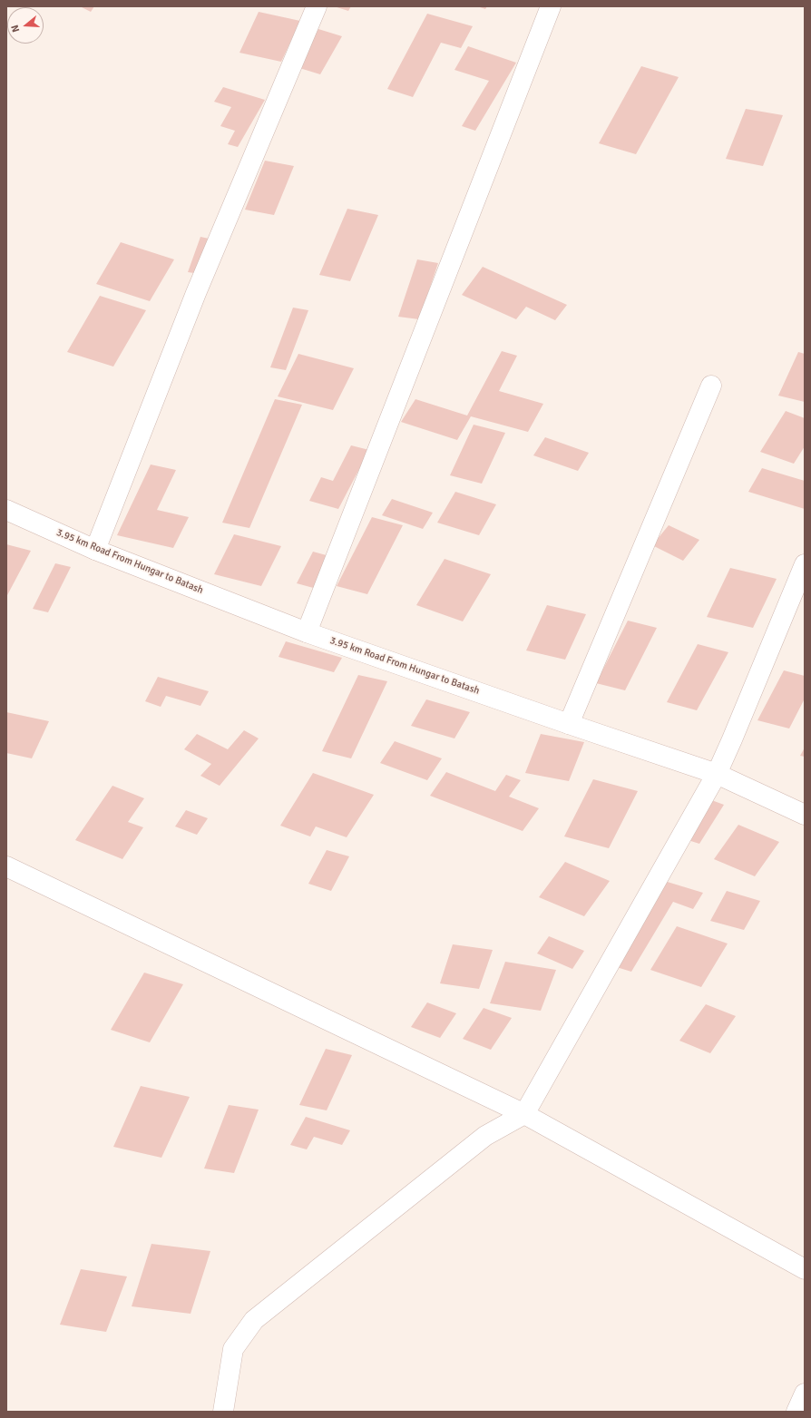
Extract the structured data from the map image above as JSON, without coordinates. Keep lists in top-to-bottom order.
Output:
{
  "streets": {
    "street": ["3.95 km Road From Hungar to Batash"]
  },
  "north": "left"
}
